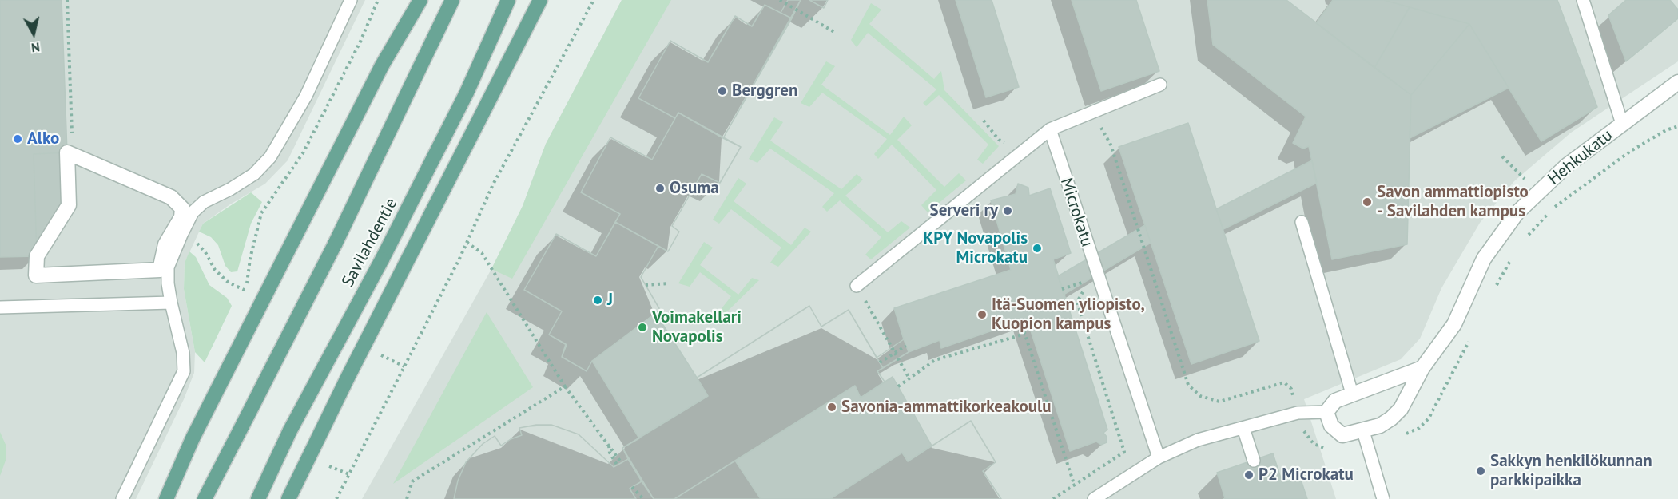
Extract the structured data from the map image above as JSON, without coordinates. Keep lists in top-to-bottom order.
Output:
{
  "streets": {
    "main road": ["Savilahdentie"],
    "street": ["Hehkukatu"],
    "lane": ["Microkatu"]
  },
  "places": [
    "Berggren",
    "Alko",
    "Osuma",
    "Savon ammattiopisto - Savilahden kampus",
    "Serveri ry",
    "KPY Novapolis Microkatu",
    "J",
    "Itä-Suomen yliopisto, Kuopion kampus",
    "Voimakellari Novapolis",
    "Savonia-ammattikorkeakoulu",
    "Sakkyn henkilökunnan parkkipaikka",
    "P2 Microkatu"
  ],
  "north": "bottom"
}
